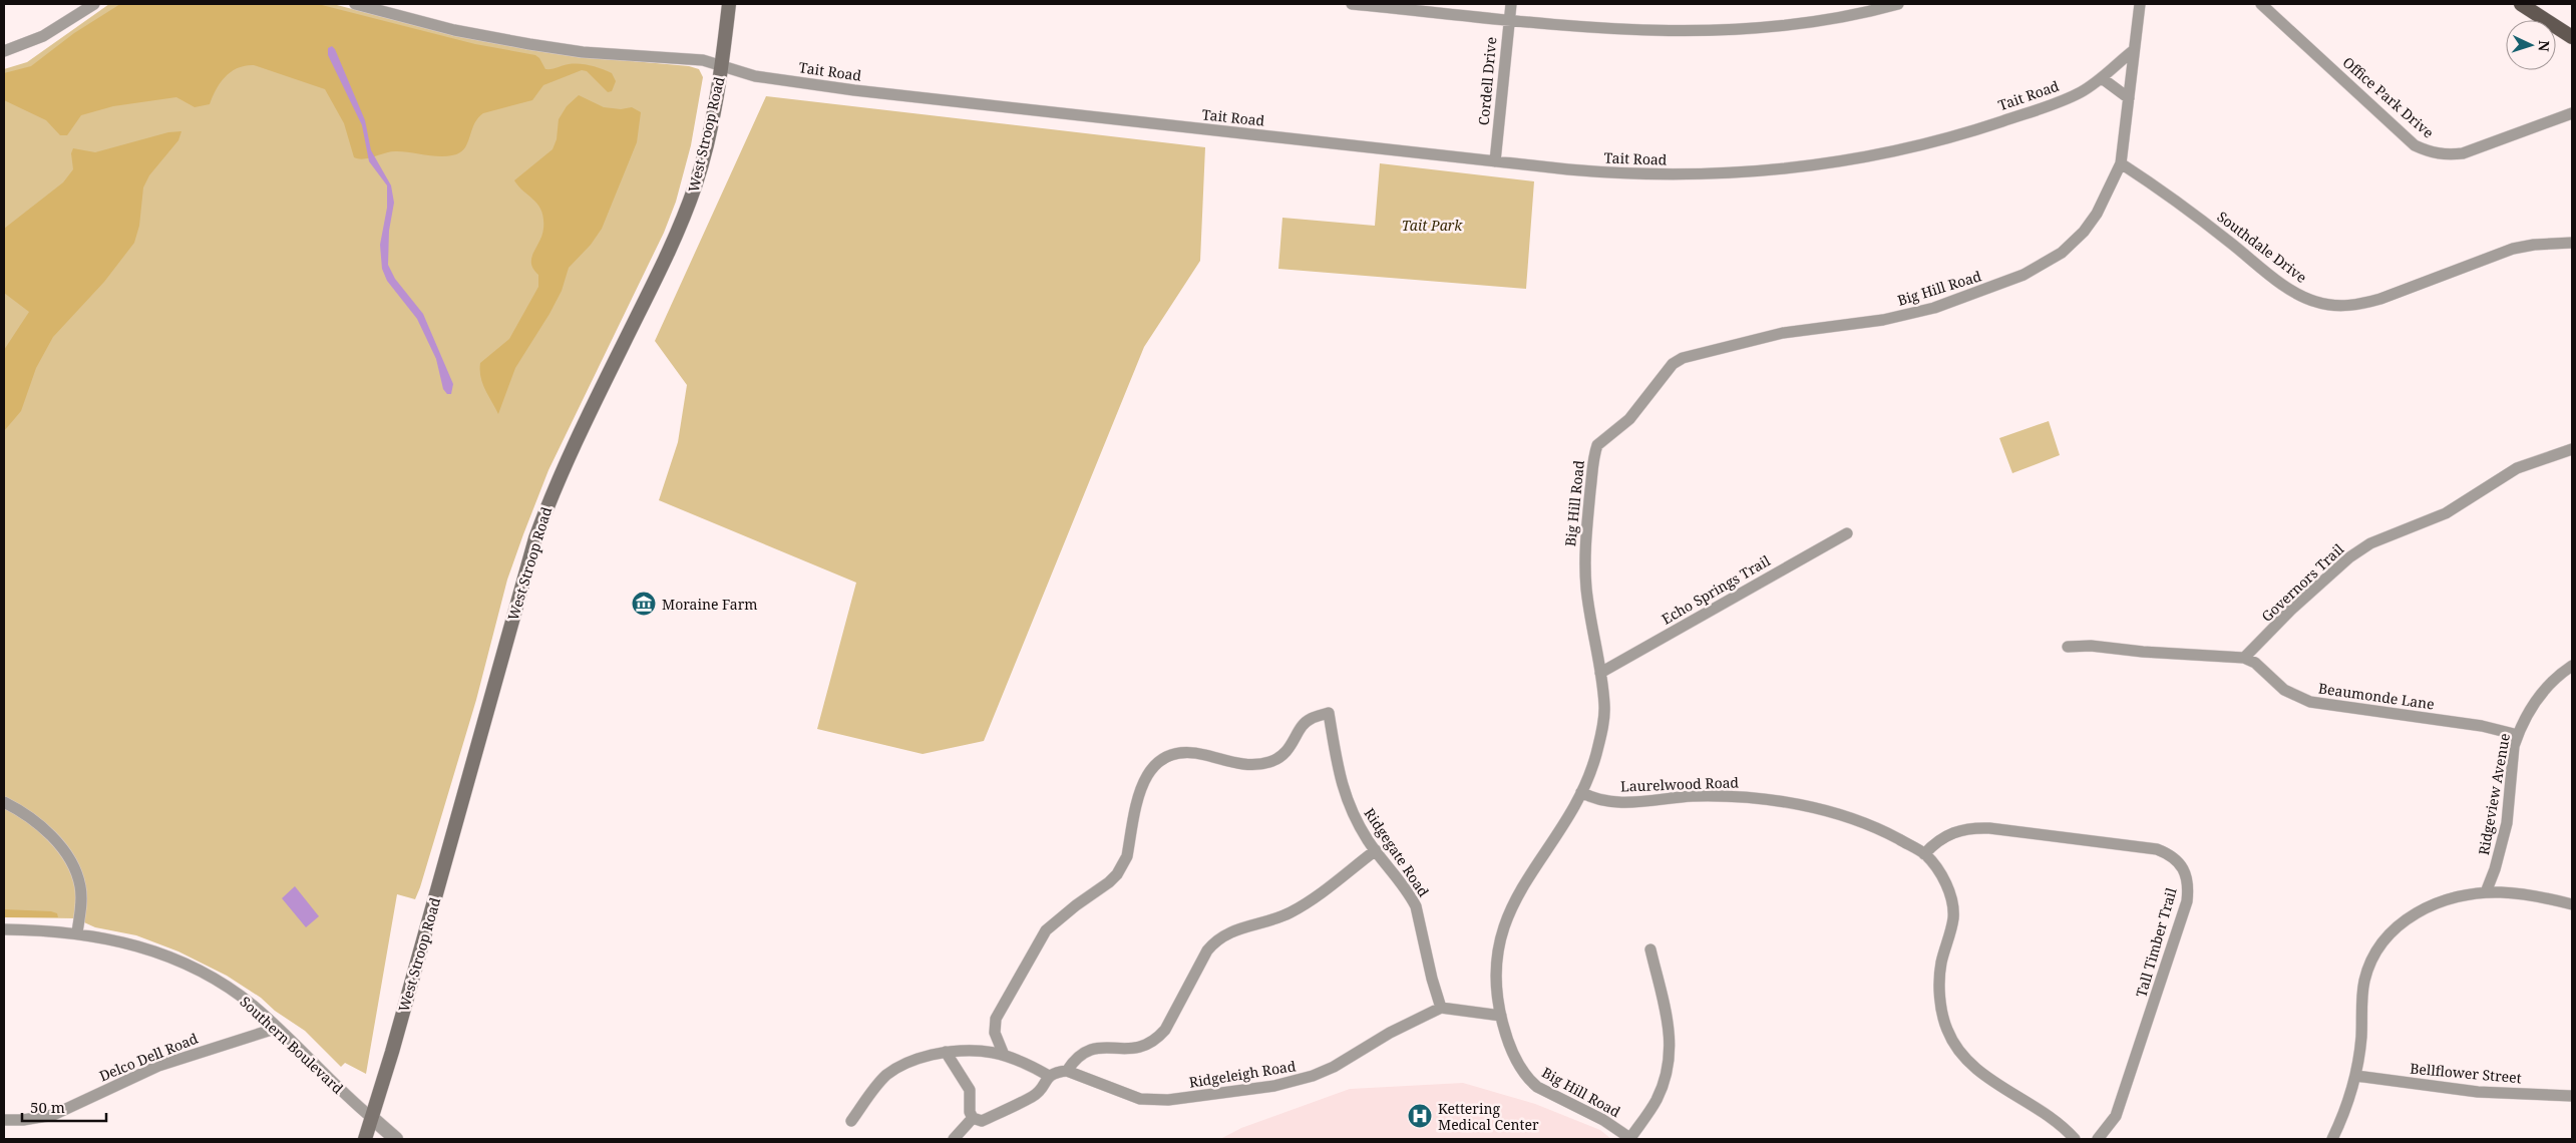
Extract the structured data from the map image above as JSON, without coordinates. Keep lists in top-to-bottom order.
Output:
{
  "streets": {
    "main road": ["West Stroop Road"],
    "street": [
      "Tait Road",
      "Cordell Drive",
      "Office Park Drive",
      "Southdale Drive",
      "Big Hill Road",
      "Governors Trail",
      "Echo Springs Trail",
      "Beaumonde Lane",
      "Laurelwood Road",
      "Ridgeview Avenue",
      "Ridgegate Road",
      "Tall Timber Trail",
      "Southern Boulevard",
      "Delco Dell Road",
      "Bellflower Street",
      "Ridgeleigh Road"
    ]
  },
  "crossings": [
    ["Tait Road", "Cordell Drive"],
    ["Tait Road", "West Stroop Road"],
    ["Tait Road", "Big Hill Road"],
    ["West Stroop Road", "Southern Boulevard"],
    ["Southdale Drive", "Big Hill Road"],
    ["Big Hill Road", "Echo Springs Trail"],
    ["Big Hill Road", "Laurelwood Road"],
    ["Governors Trail", "Beaumonde Lane"],
    ["Beaumonde Lane", "Ridgeview Avenue"],
    ["Laurelwood Road", "Tall Timber Trail"],
    ["Ridgegate Road", "Ridgeleigh Road"],
    ["Southern Boulevard", "Delco Dell Road"]
  ],
  "parks": ["Tait Park"],
  "places": {
    "museum": ["Moraine Farm"],
    "hospital": ["Kettering Medical Center"]
  },
  "scale_bar": "50 m",
  "north": "right"
}
